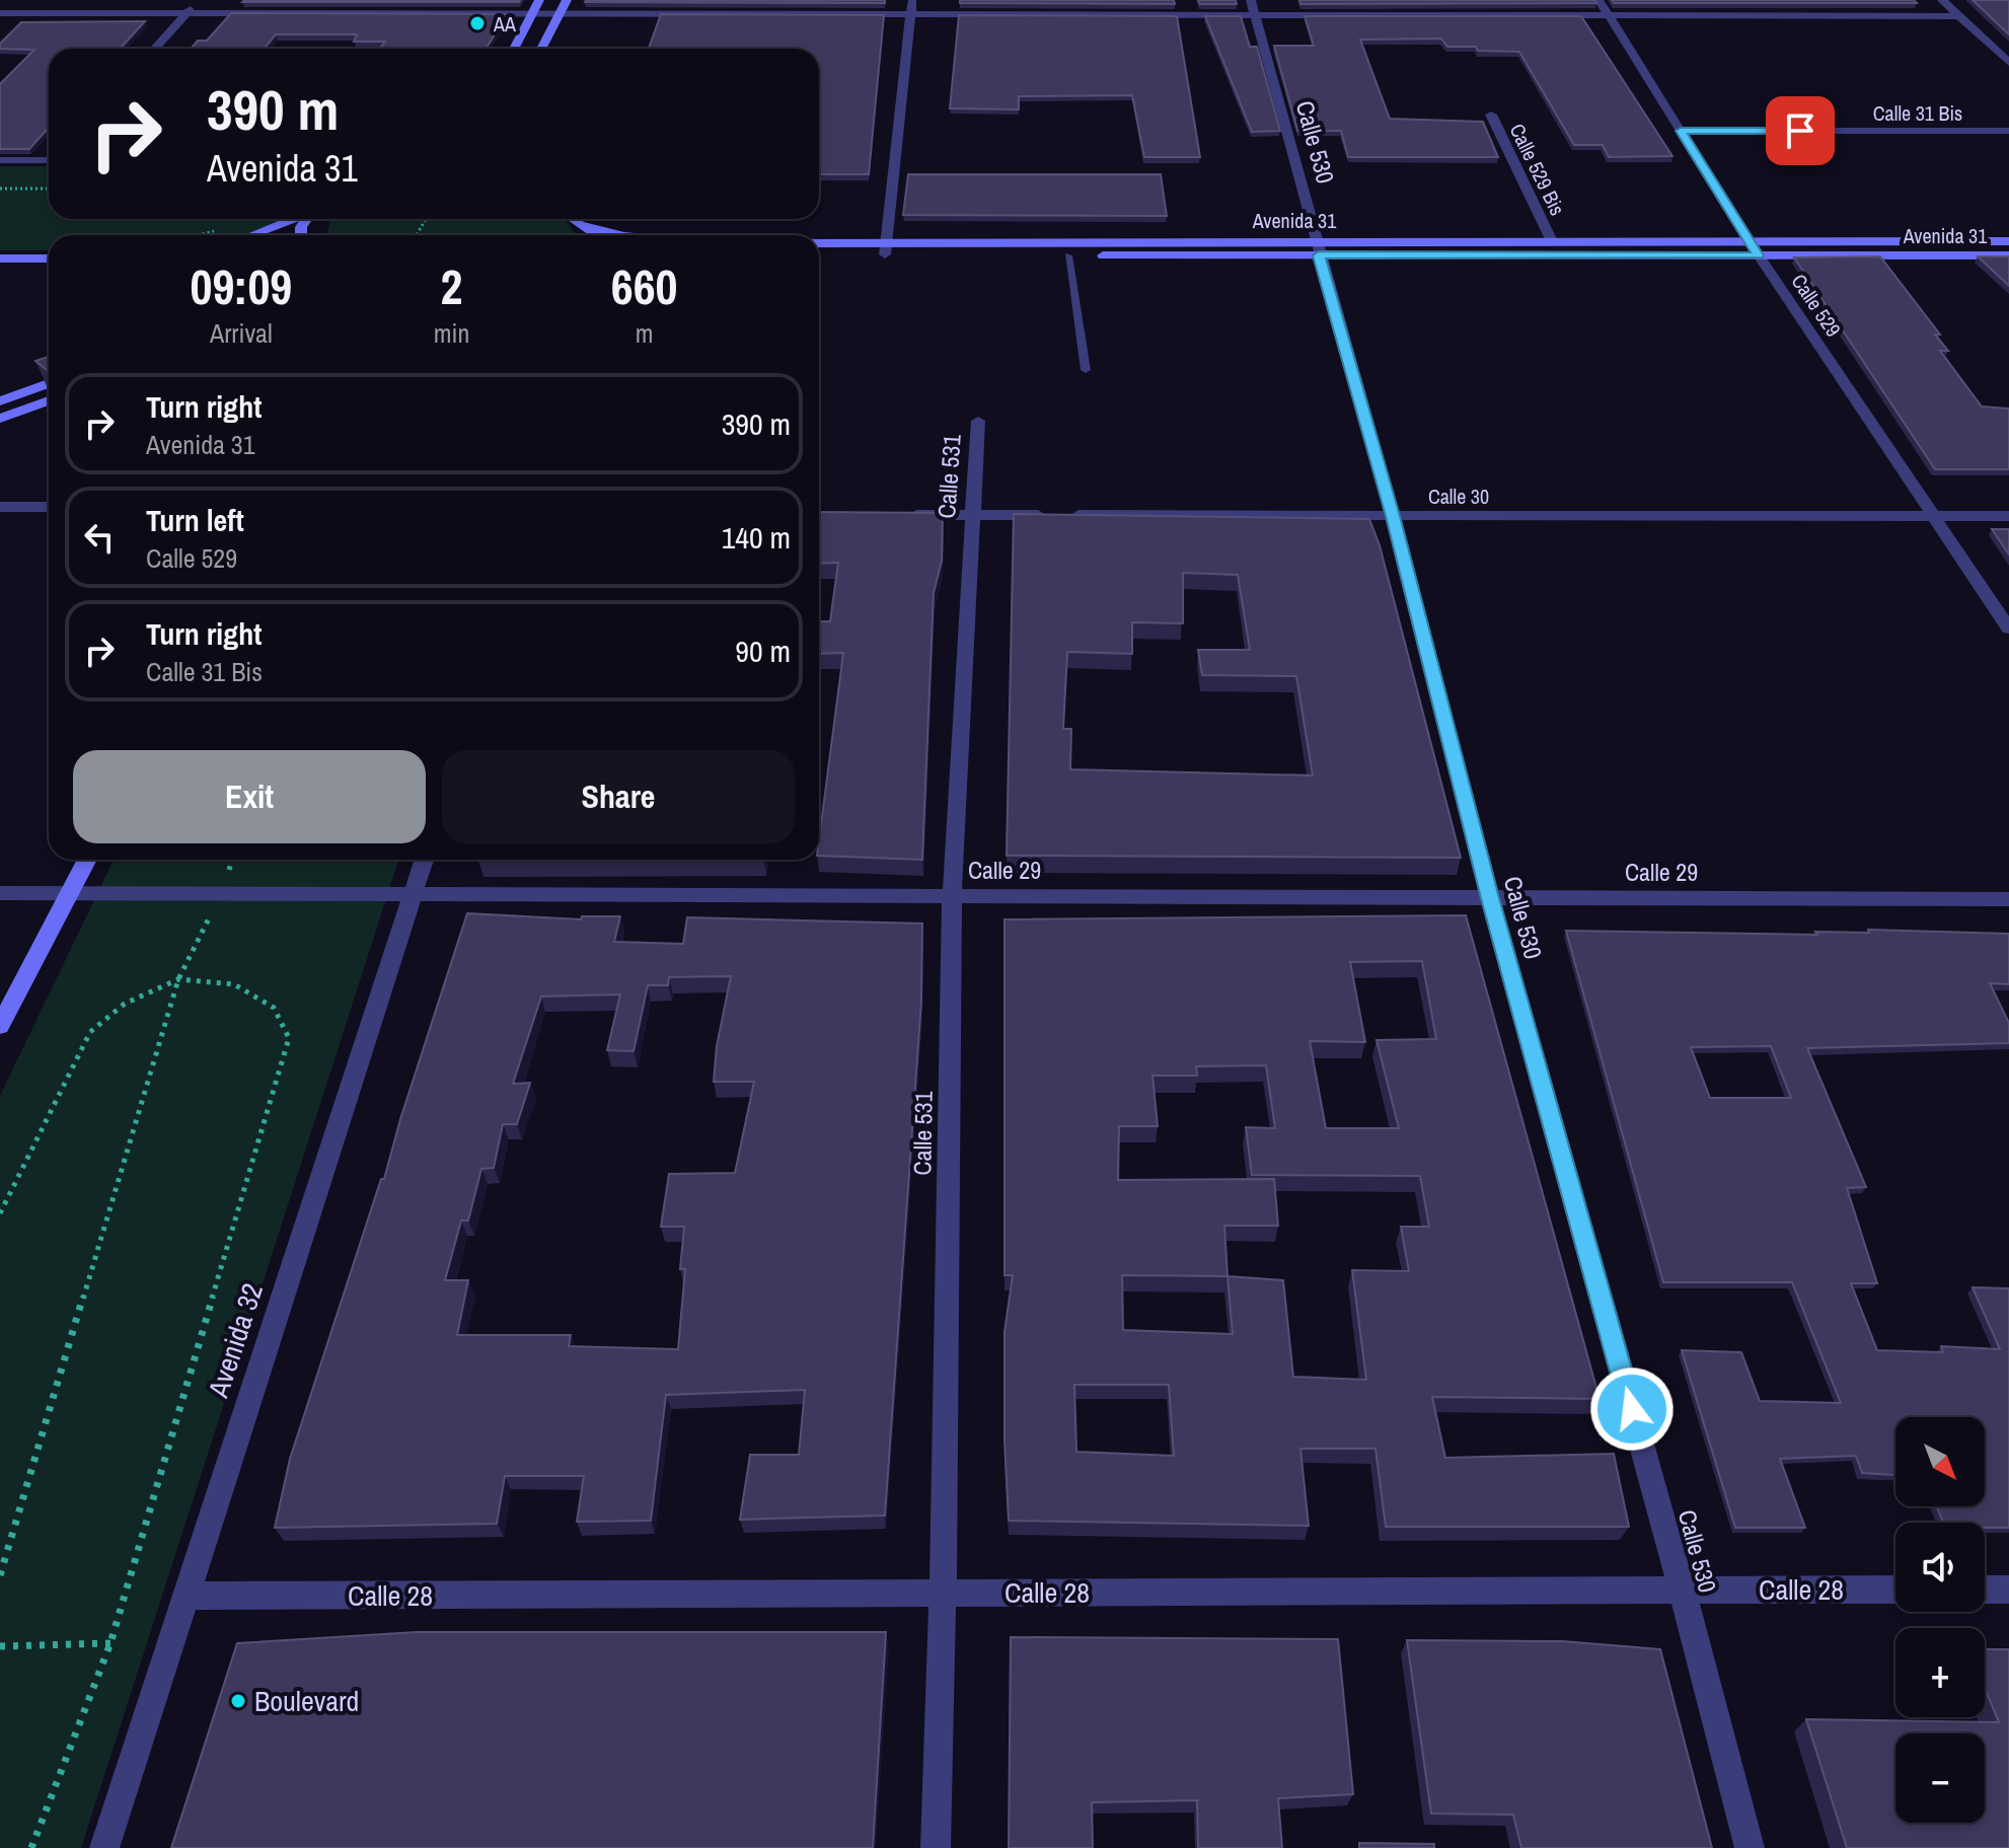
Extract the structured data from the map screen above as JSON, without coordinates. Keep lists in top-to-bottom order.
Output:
{
  "streets": {
    "main road": ["Avenida 31"],
    "street": [
      "Calle 31 Bis",
      "Calle 530",
      "Calle 529 Bis",
      "Calle 529",
      "Calle 531",
      "Calle 30",
      "Calle 29",
      "Avenida 32",
      "Calle 28"
    ]
  },
  "crossings": [
    ["Calle 31 Bis", "Calle 529"],
    ["Calle 530", "Avenida 31"],
    ["Calle 530", "Calle 30"],
    ["Calle 530", "Calle 29"],
    ["Calle 530", "Calle 28"],
    ["Calle 529 Bis", "Avenida 31"],
    ["Avenida 31", "Calle 529"],
    ["Calle 529", "Calle 30"],
    ["Calle 531", "Calle 30"],
    ["Calle 531", "Calle 29"],
    ["Calle 531", "Calle 28"],
    ["Calle 29", "Avenida 32"],
    ["Avenida 32", "Calle 28"]
  ],
  "places": ["AA", "Boulevard"],
  "north": "bottom right",
  "page": {
    "turn": ["390 m", "Avenida 31"],
    "eta": [
      "09:09",
      "Arrival",
      "2",
      "min",
      "660",
      "m"
    ],
    "list": [
      {
        "name": "Turn right",
        "note": "Avenida 31",
        "value": "390 m"
      },
      {
        "name": "Turn left",
        "note": "Calle 529",
        "value": "140 m"
      },
      {
        "name": "Turn right",
        "note": "Calle 31 Bis",
        "value": "90 m"
      }
    ],
    "buttons": ["Exit", "Share"],
    "map_buttons": ["+", "−"]
  }
}
